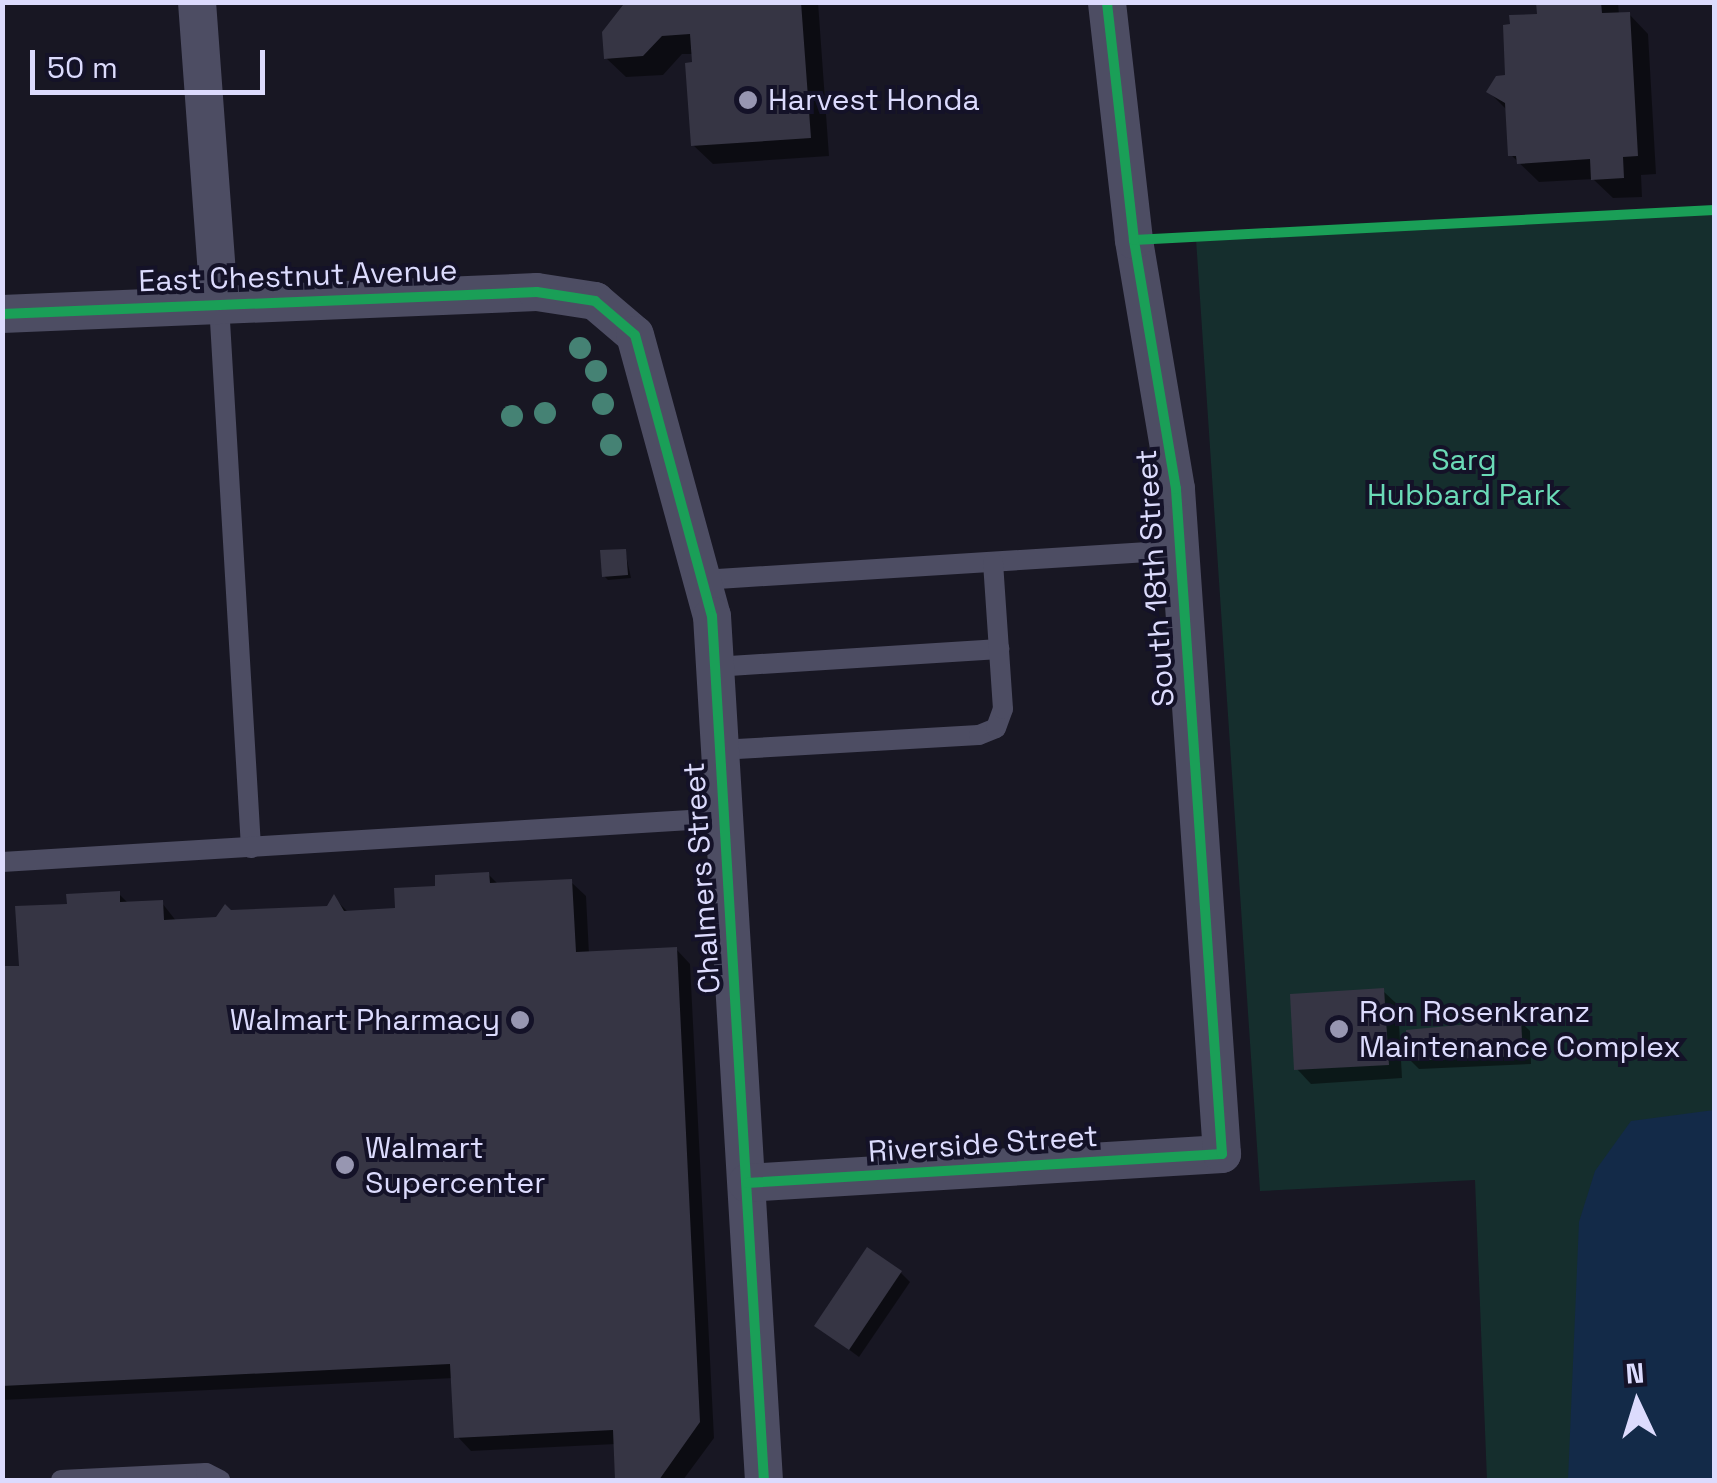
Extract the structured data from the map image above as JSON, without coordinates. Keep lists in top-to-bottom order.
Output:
{
  "streets": {
    "street": [
      "East Chestnut Avenue",
      "South 18th Street",
      "Chalmers Street",
      "Riverside Street"
    ]
  },
  "crossings": [
    ["East Chestnut Avenue", "Chalmers Street"],
    ["South 18th Street", "Riverside Street"],
    ["Chalmers Street", "Riverside Street"]
  ],
  "parks": ["Sarg Hubbard Park"],
  "places": [
    "Harvest Honda",
    "Walmart Pharmacy",
    "Ron Rosenkranz Maintenance Complex",
    "Walmart Supercenter"
  ],
  "scale_bar": "50 m",
  "north": "top"
}
